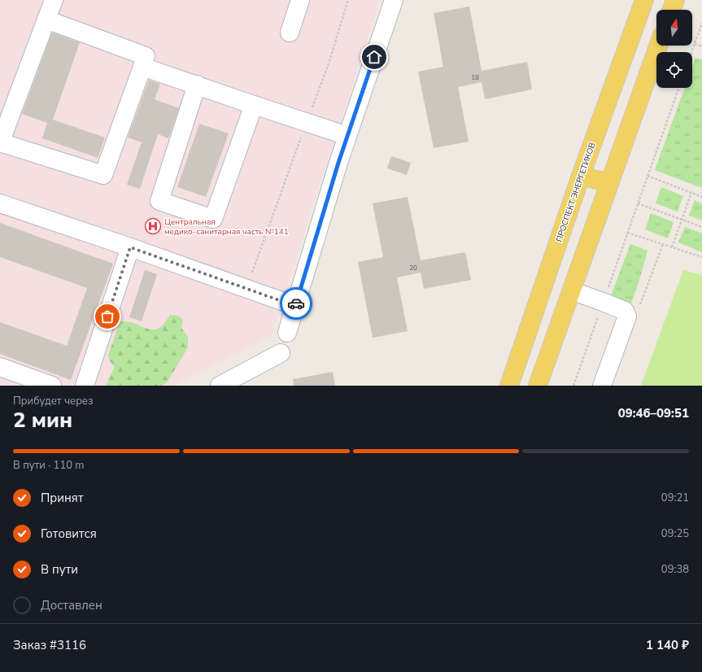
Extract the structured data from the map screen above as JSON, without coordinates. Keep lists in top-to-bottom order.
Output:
{
  "streets": {
    "main road": ["ПРОСПЕКТ ЭНЕРГЕТИКОВ"]
  },
  "places": {
    "hospital": ["Центральная медико-санитарная часть №141"]
  },
  "house_numbers": ["18", "20"],
  "north": "top",
  "page": {
    "heading": ["2 мин", "Прибудет через", "09:46–09:51"],
    "panel": ["Заказ #3116", "1 140 ₽"],
    "bar": "В пути · 110 m",
    "list": [
      ["Принят", "09:21"],
      ["Готовится", "09:25"],
      ["В пути", "09:38"],
      "Доставлен"
    ]
  }
}
